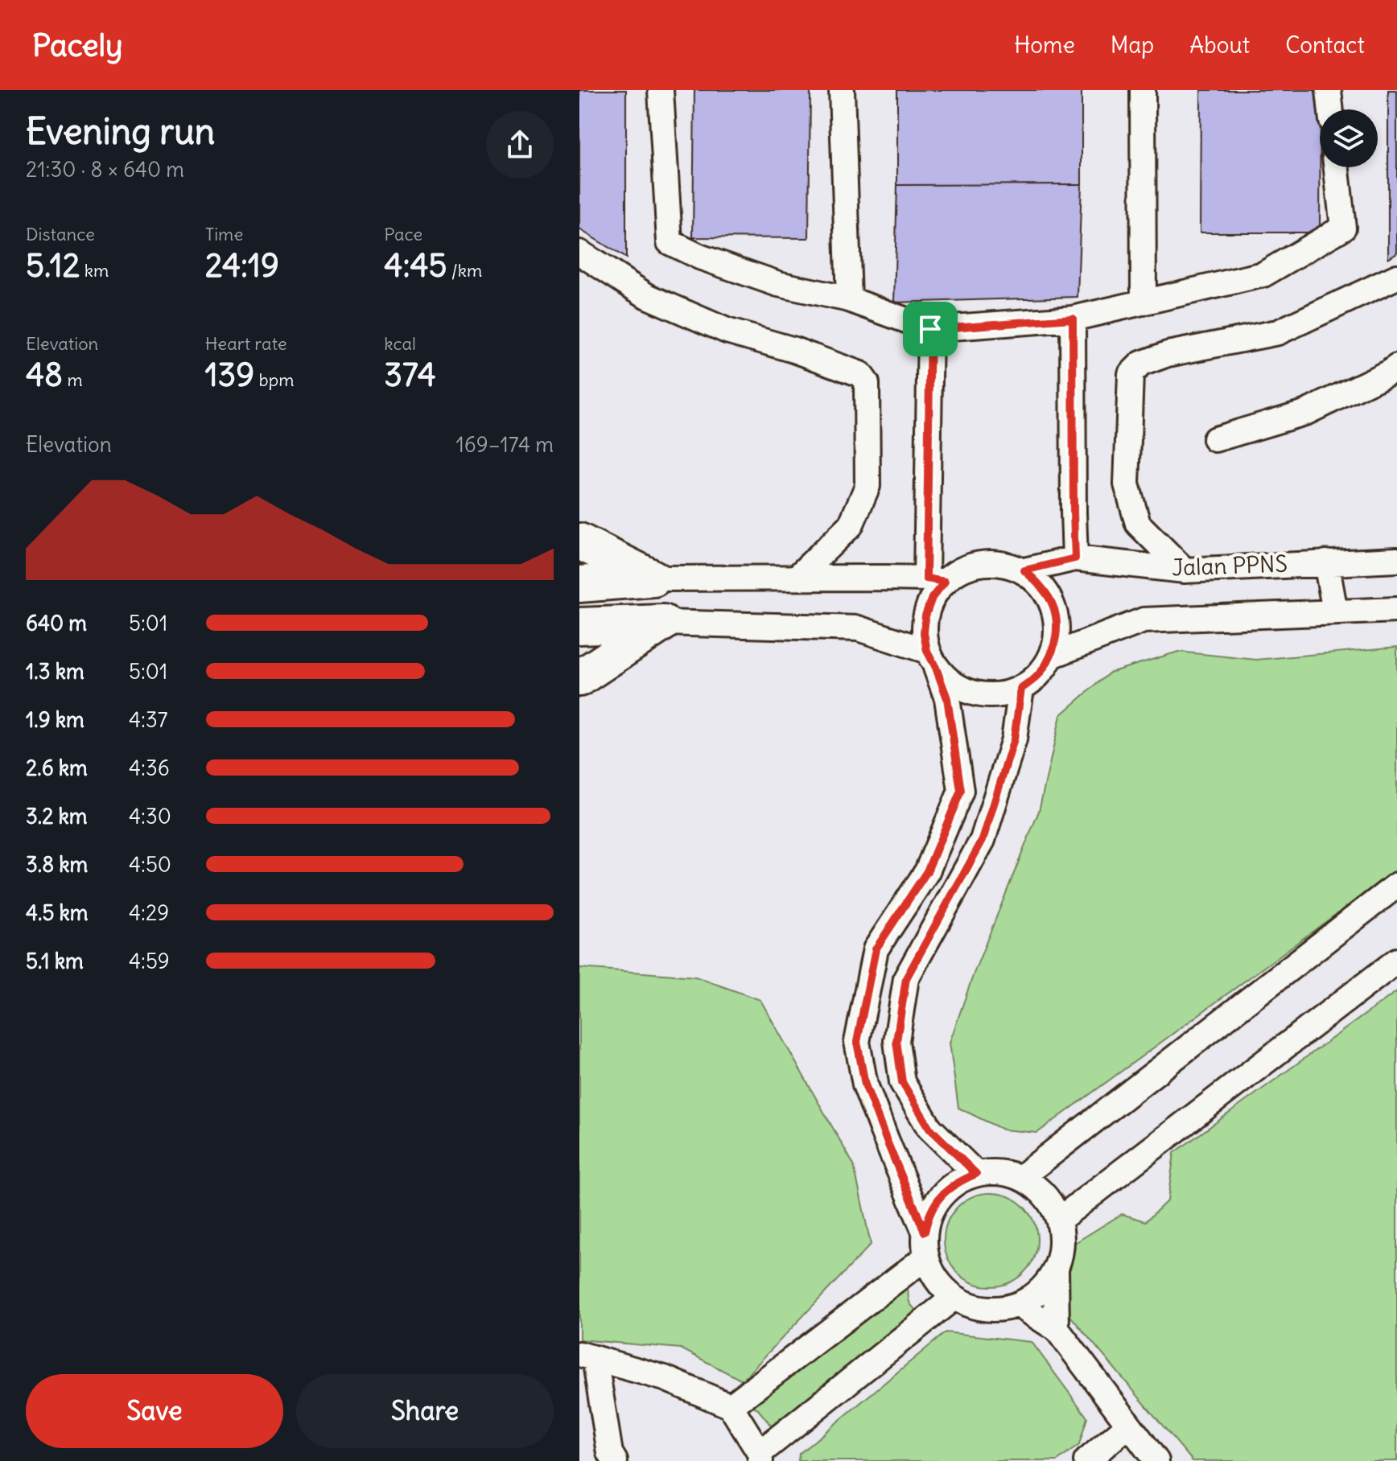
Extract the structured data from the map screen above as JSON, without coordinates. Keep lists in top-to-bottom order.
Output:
{
  "streets": {
    "street": ["Jalan PPNS"]
  },
  "page": {
    "header": "Pacely",
    "nav": [
      "Home",
      "Map",
      "About",
      "Contact"
    ],
    "heading": ["Evening run", "21:30 · 8 × 640 m"],
    "stats": [
      ["Distance", "5.12 km"],
      ["Time", "24:19"],
      ["Pace", "4:45 /km"],
      ["Elevation", "48 m"],
      ["Heart rate", "139 bpm"],
      ["kcal", "374"]
    ],
    "chart": ["Elevation", "169–174 m"],
    "list": [
      {
        "name": "640 m",
        "note": "5:01"
      },
      {
        "name": "1.3 km",
        "note": "5:01"
      },
      {
        "name": "1.9 km",
        "note": "4:37"
      },
      {
        "name": "2.6 km",
        "note": "4:36"
      },
      {
        "name": "3.2 km",
        "note": "4:30"
      },
      {
        "name": "3.8 km",
        "note": "4:50"
      },
      {
        "name": "4.5 km",
        "note": "4:29"
      },
      {
        "name": "5.1 km",
        "note": "4:59"
      }
    ],
    "buttons": ["Save", "Share"]
  }
}
